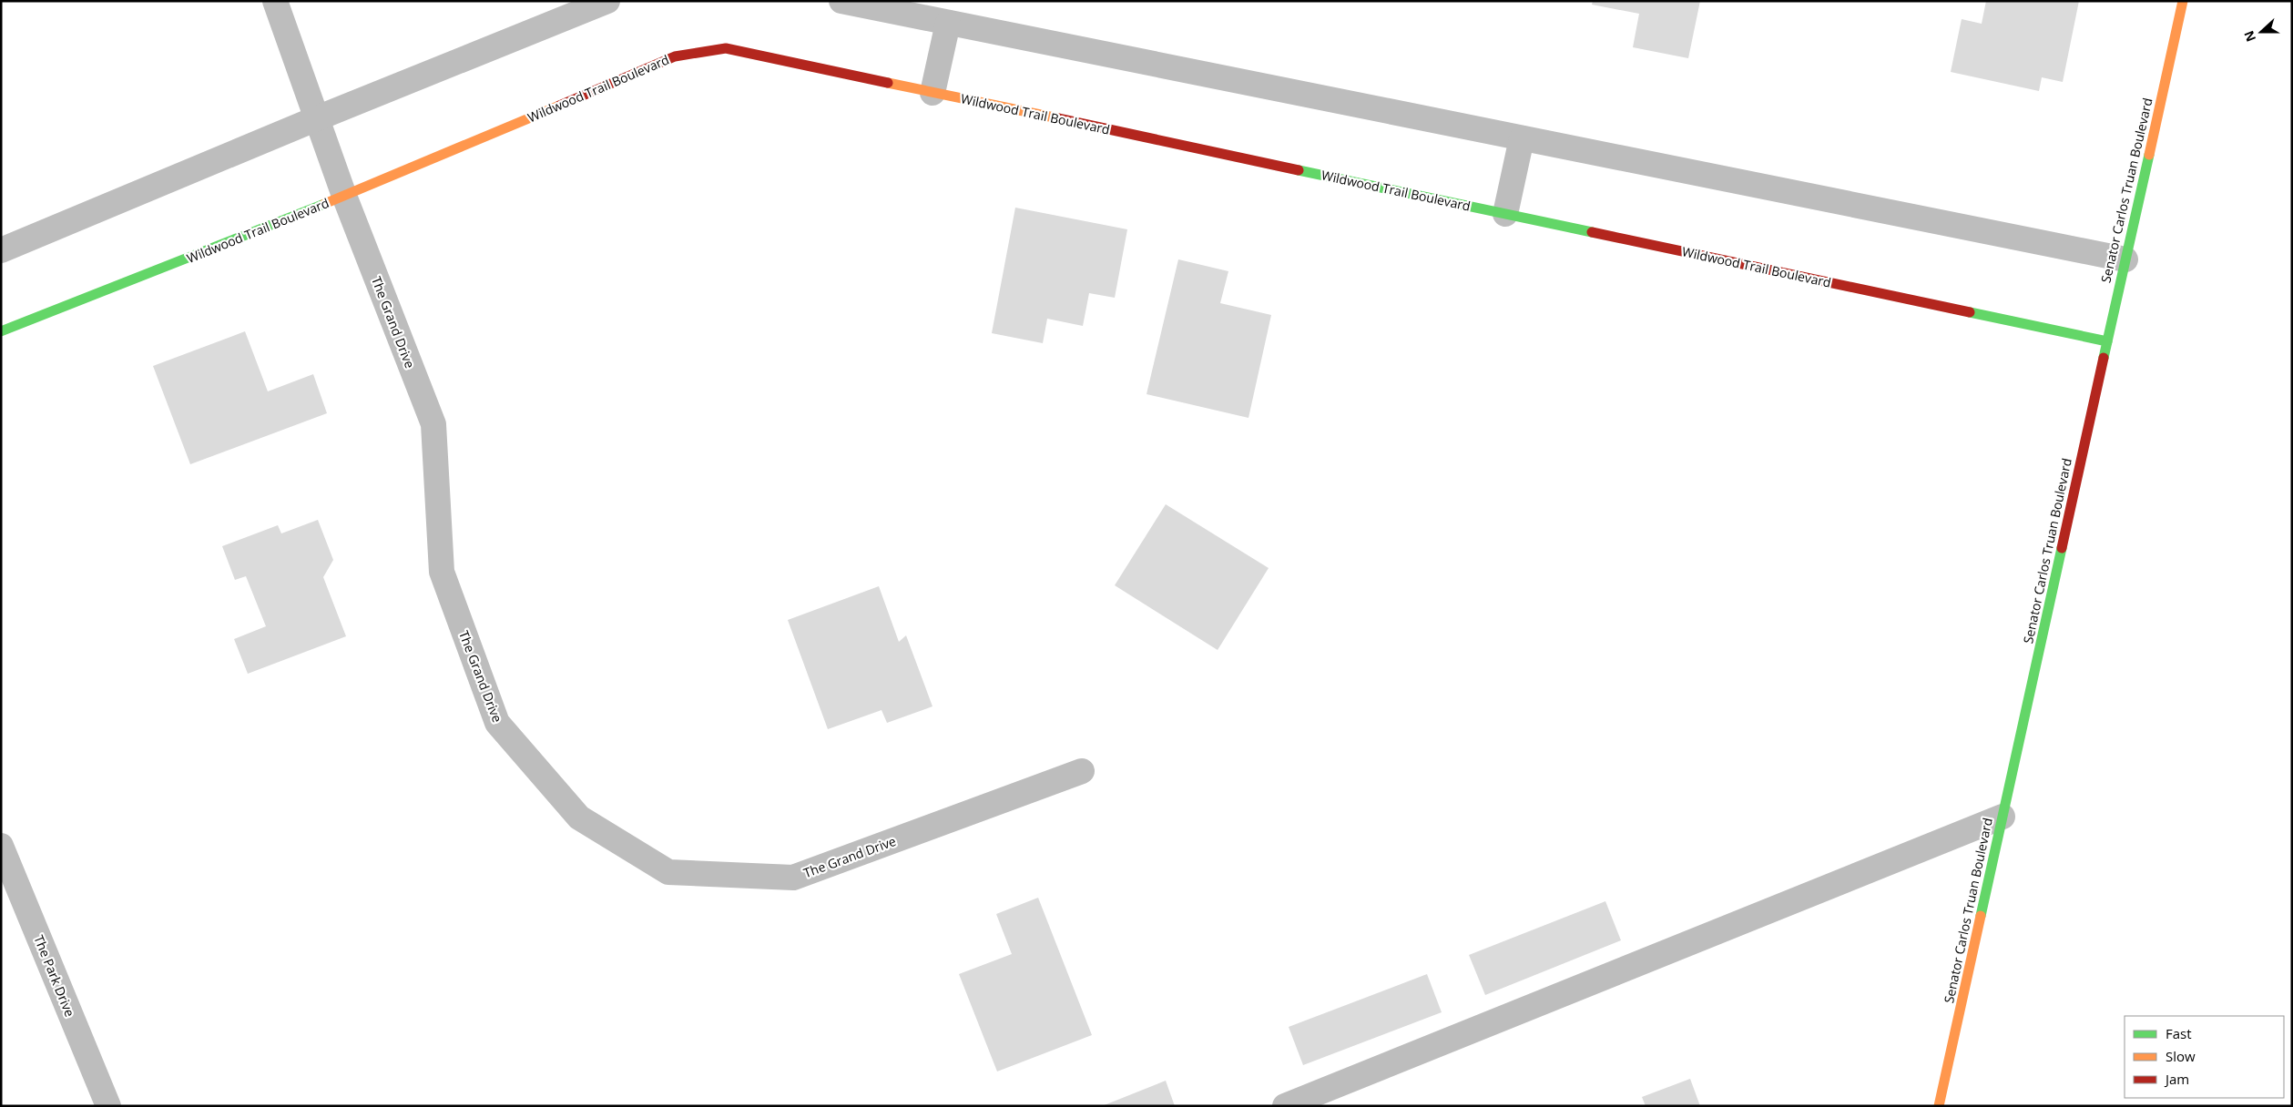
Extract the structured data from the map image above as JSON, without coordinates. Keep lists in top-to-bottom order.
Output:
{
  "streets": {
    "street": [
      "Wildwood Trail Boulevard",
      "Senator Carlos Truan Boulevard",
      "The Grand Drive",
      "The Park Drive"
    ]
  },
  "crossings": [
    ["Wildwood Trail Boulevard", "Senator Carlos Truan Boulevard"],
    ["Wildwood Trail Boulevard", "The Grand Drive"]
  ],
  "legend": ["Fast", "Slow", "Jam"],
  "north": "left"
}
